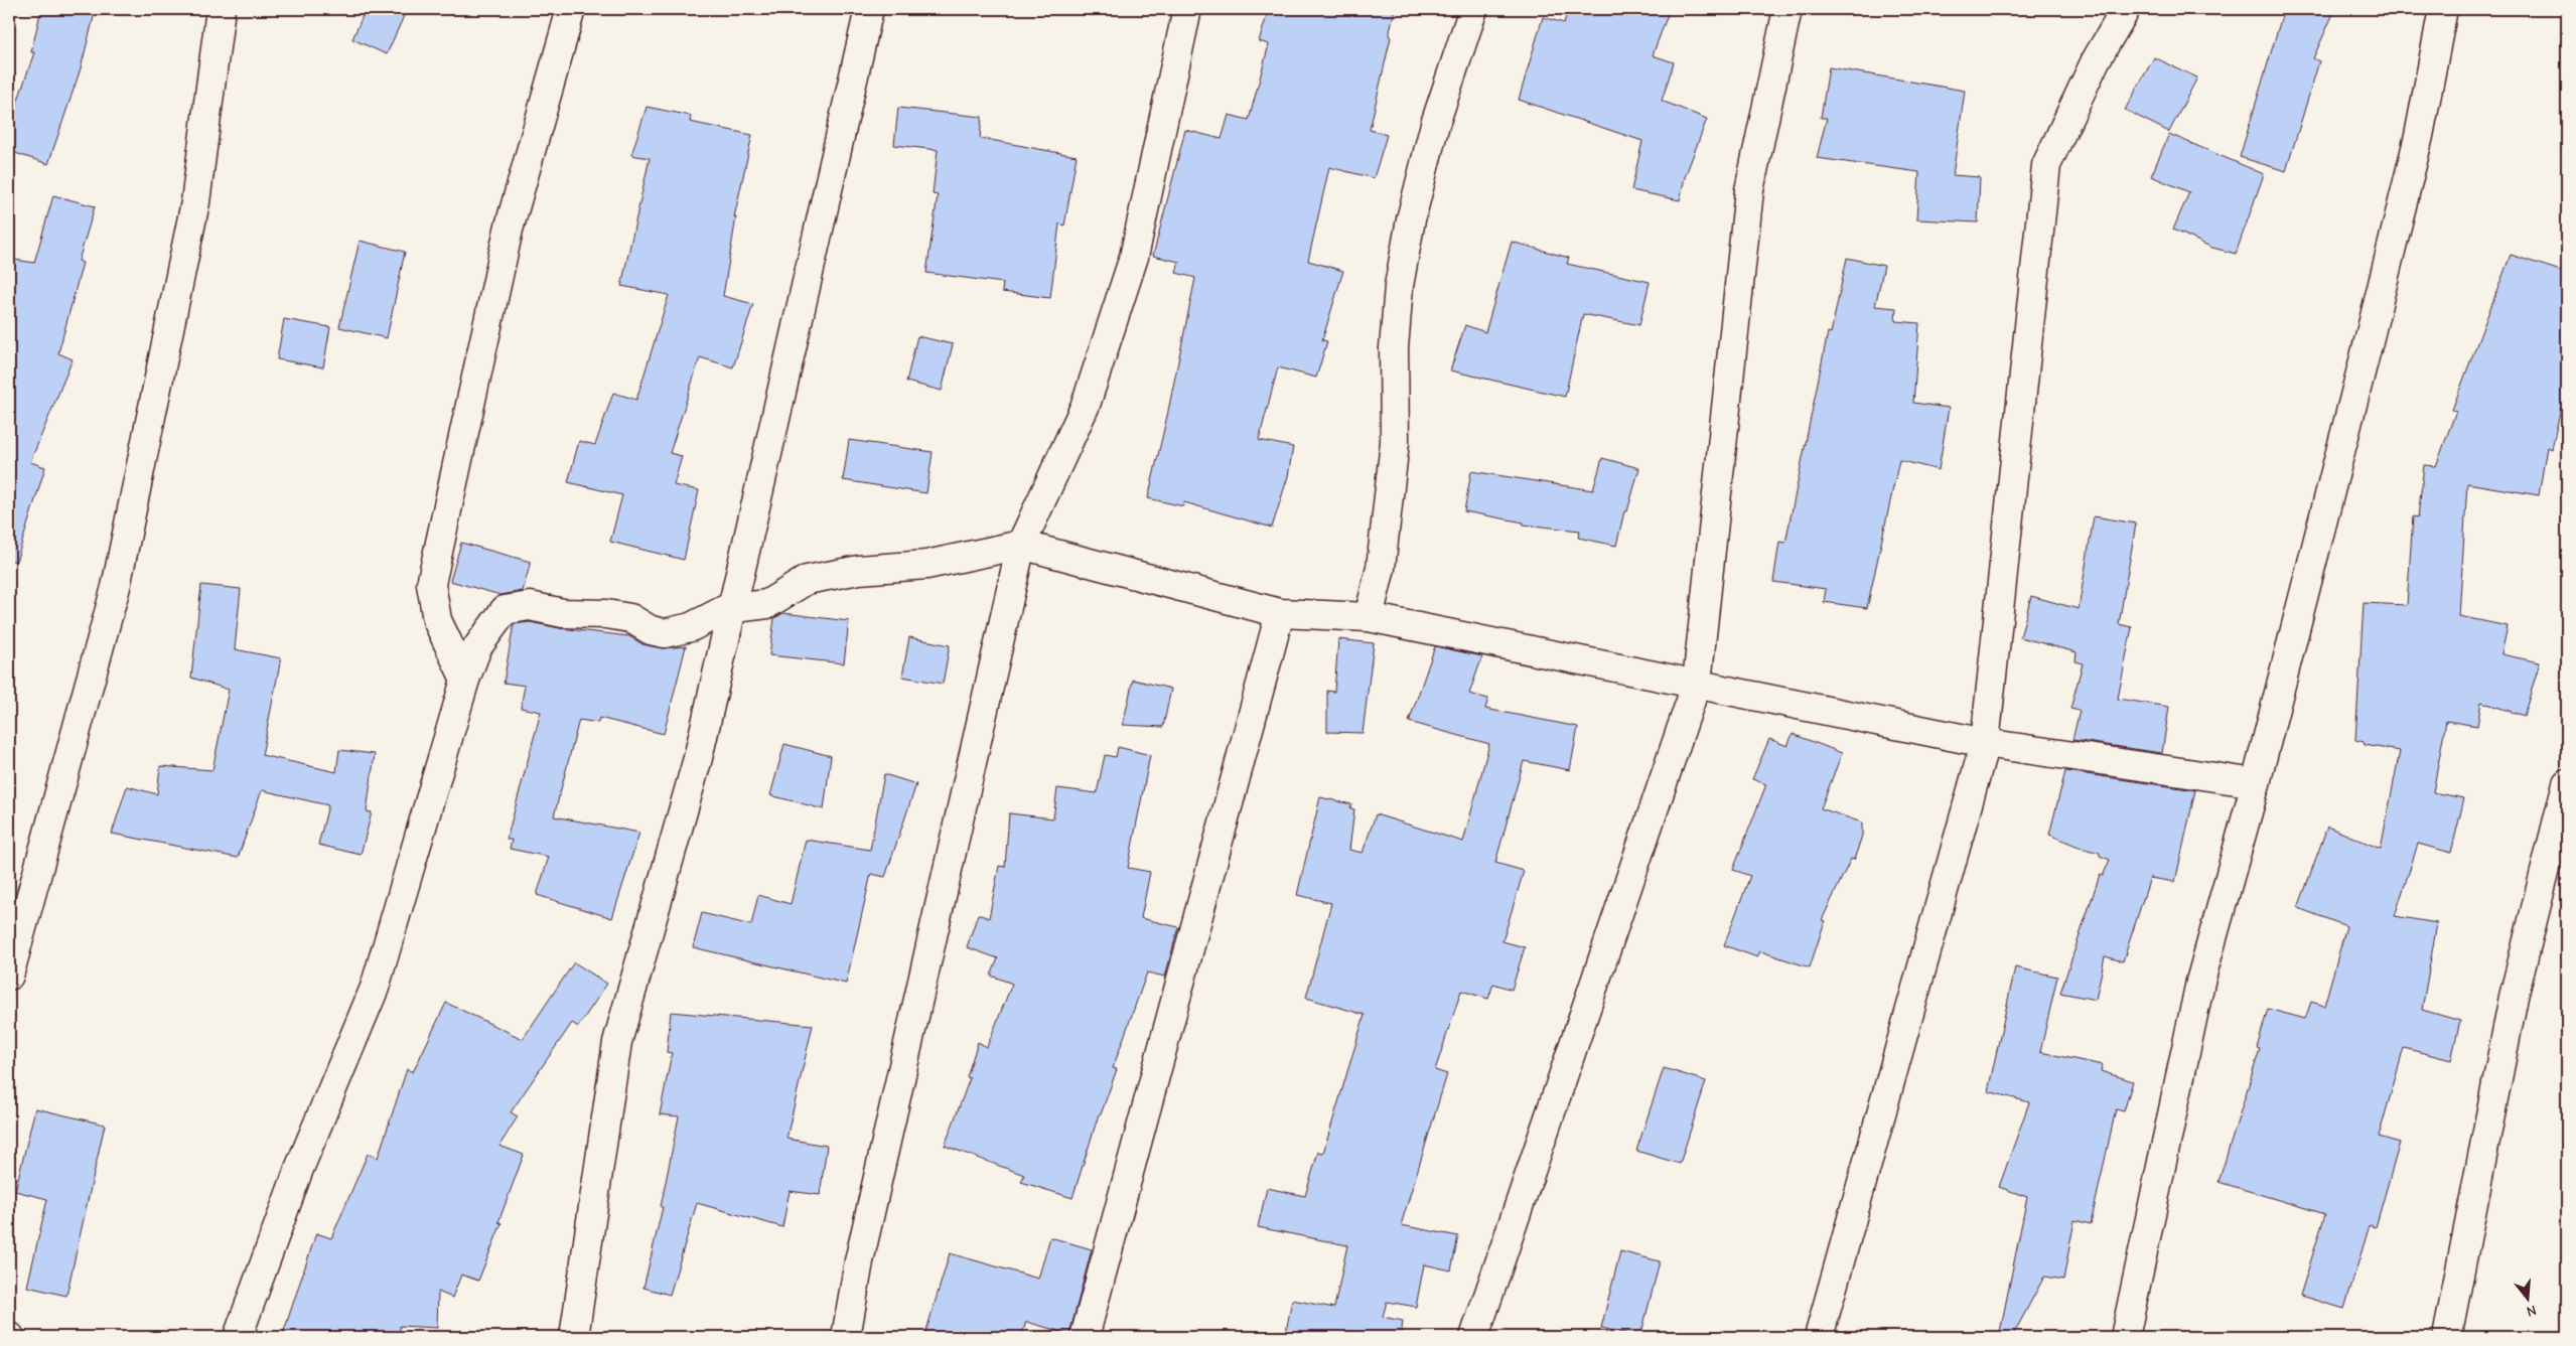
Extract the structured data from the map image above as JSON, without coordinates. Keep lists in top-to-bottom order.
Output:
{
  "north": "bottom"
}
